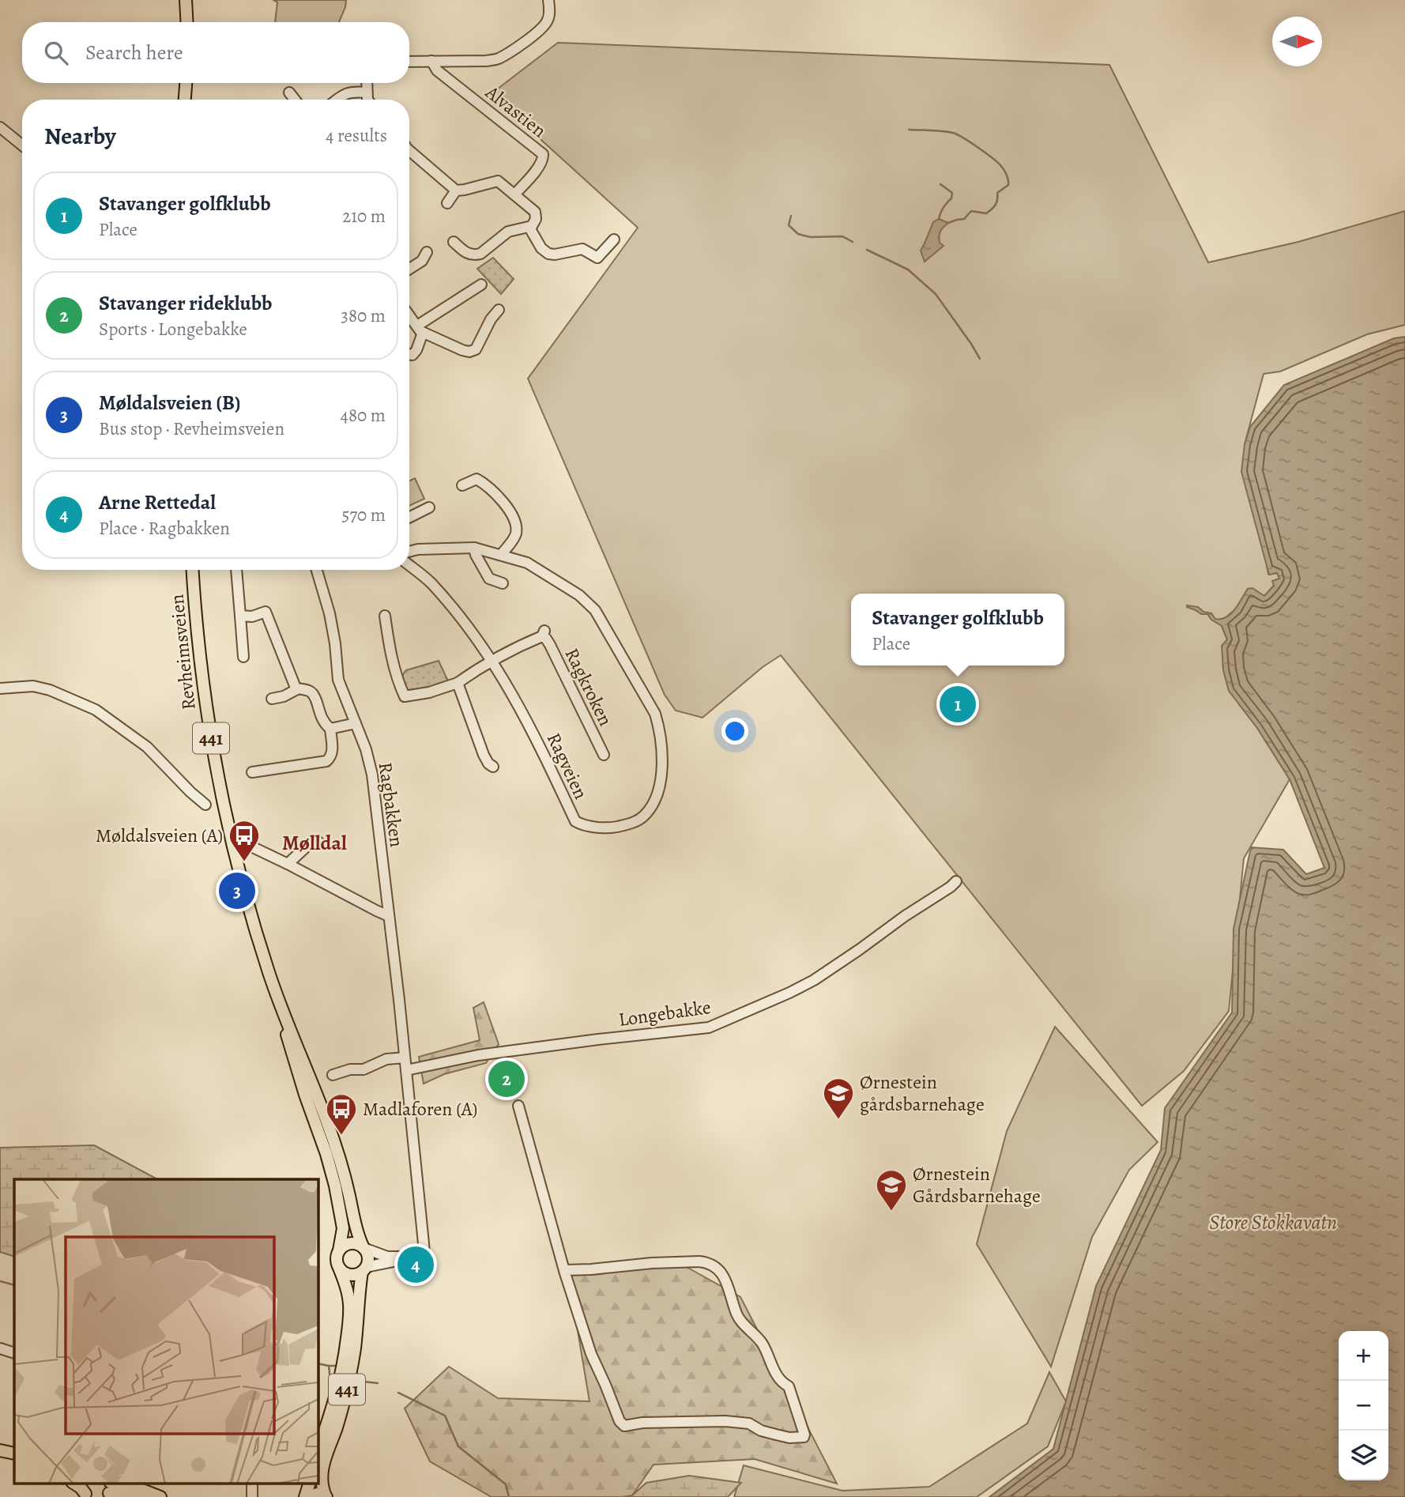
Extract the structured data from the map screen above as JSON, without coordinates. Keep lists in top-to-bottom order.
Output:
{
  "streets": {
    "main road": ["Revheimsveien", "441"],
    "street": [
      "Alvastien",
      "Ragkroken",
      "Ragveien",
      "Ragbakken",
      "Longebakke"
    ]
  },
  "crossings": [
    ["Revheimsveien", "441"],
    ["Ragkroken", "Ragveien"],
    ["Ragbakken", "Longebakke"]
  ],
  "districts": ["Mølldal"],
  "water": ["Store Stokkavatn"],
  "places": {
    "bus stop": ["Møldalsveien (A)", "Madlaforen (A)"],
    "school or university": ["Ørnestein gårdsbarnehage", "Ørnestein Gårdsbarnehage"]
  },
  "north": "right",
  "page": {
    "search": "Search here",
    "heading": ["Nearby", "4 results"],
    "list": [
      {
        "mark": "1",
        "name": "Stavanger golfklubb",
        "note": "Place",
        "value": "210 m"
      },
      {
        "mark": "2",
        "name": "Stavanger rideklubb",
        "note": "Sports · Longebakke",
        "value": "380 m"
      },
      {
        "mark": "3",
        "name": "Møldalsveien (B)",
        "note": "Bus stop · Revheimsveien",
        "value": "480 m"
      },
      {
        "mark": "4",
        "name": "Arne Rettedal",
        "note": "Place · Ragbakken",
        "value": "570 m"
      }
    ],
    "popup": ["Stavanger golfklubb", "Place"],
    "pins": [
      "1",
      "3",
      "2",
      "4"
    ],
    "map_buttons": ["+", "−"]
  }
}
